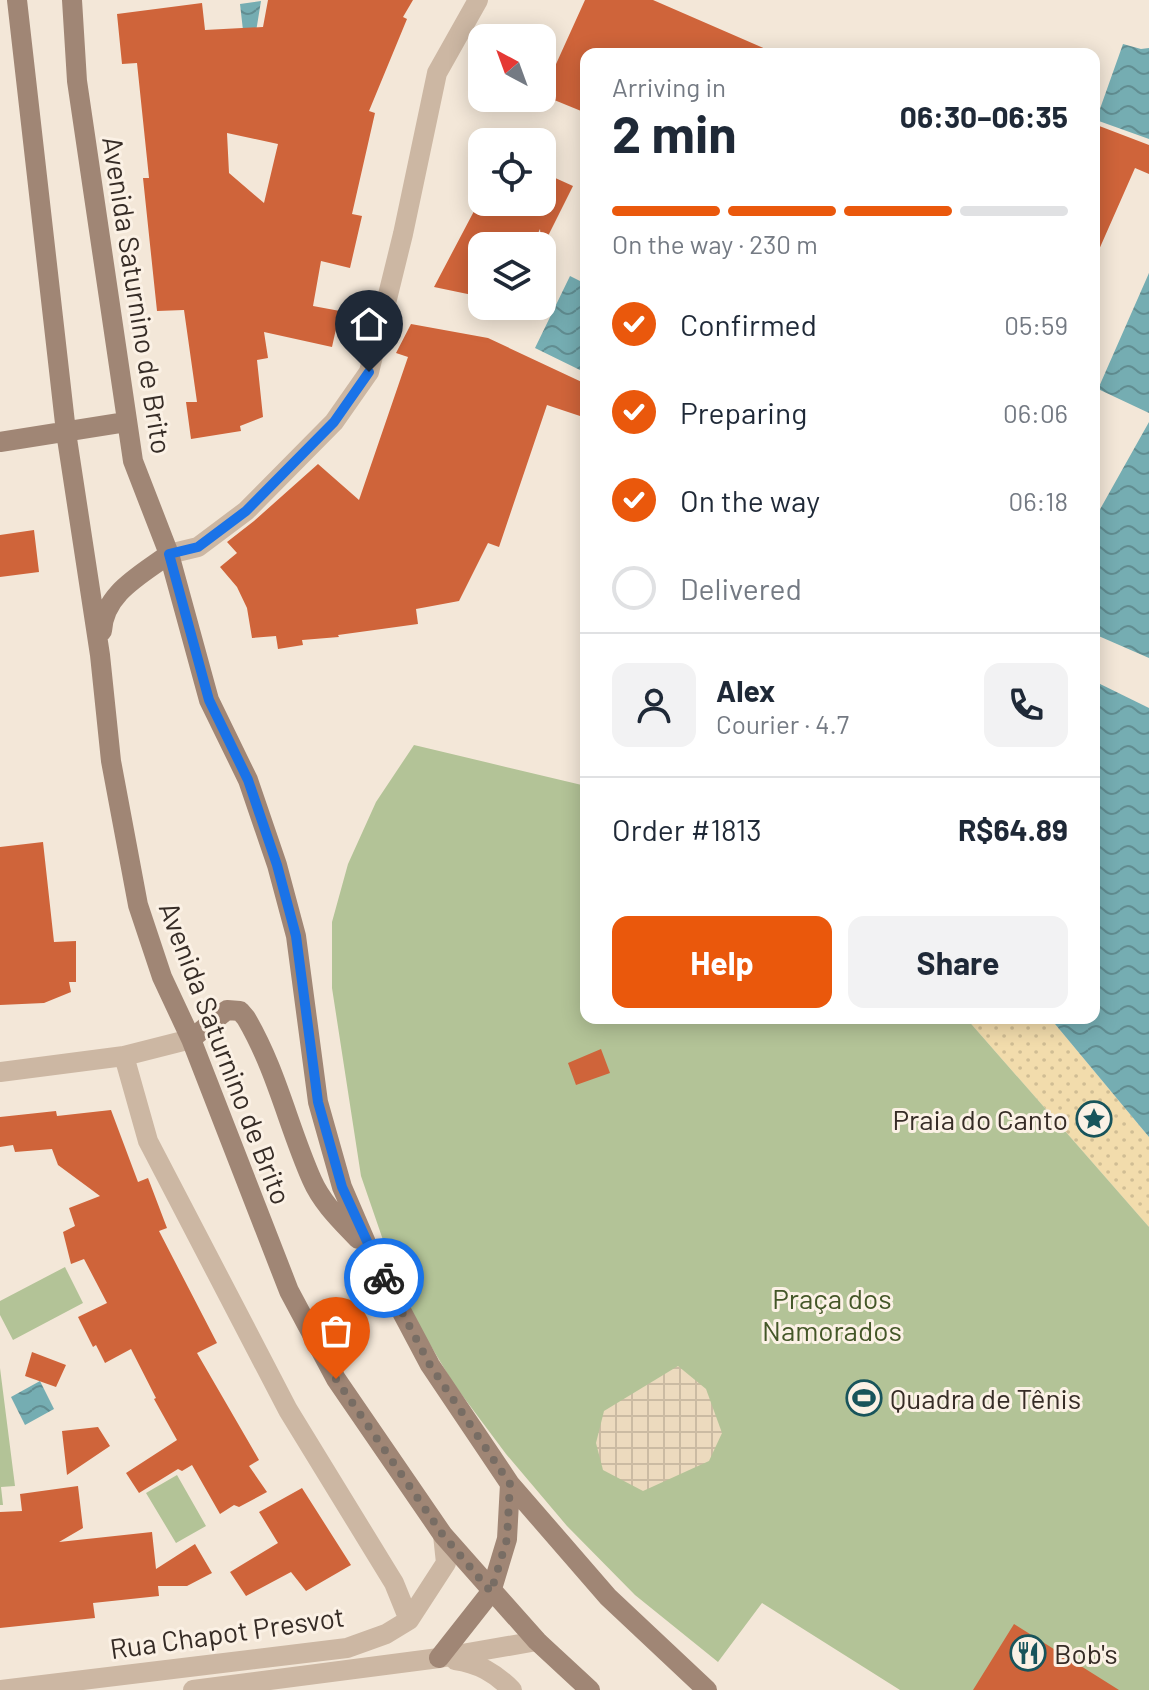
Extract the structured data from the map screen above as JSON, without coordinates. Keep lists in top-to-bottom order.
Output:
{
  "streets": {
    "main road": ["Avenida Saturnino de Brito"],
    "street": ["Rua Chapot Presvot"]
  },
  "crossings": [
    ["Avenida Saturnino de Brito", "Rua Chapot Presvot"]
  ],
  "parks": ["Praça dos Namorados"],
  "places": {
    "place": ["Praia do Canto"],
    "sports": ["Quadra de Tênis"],
    "restaurant": ["Bob's"]
  },
  "north": "top left",
  "page": {
    "heading": ["2 min", "Arriving in", "06:30–06:35"],
    "panel": [
      "Alex",
      "Courier · 4.7",
      "Order #1813",
      "R$64.89"
    ],
    "bar": "On the way · 230 m",
    "list": [
      ["Confirmed", "05:59"],
      ["Preparing", "06:06"],
      ["On the way", "06:18"],
      "Delivered"
    ],
    "buttons": ["Help", "Share"]
  }
}
